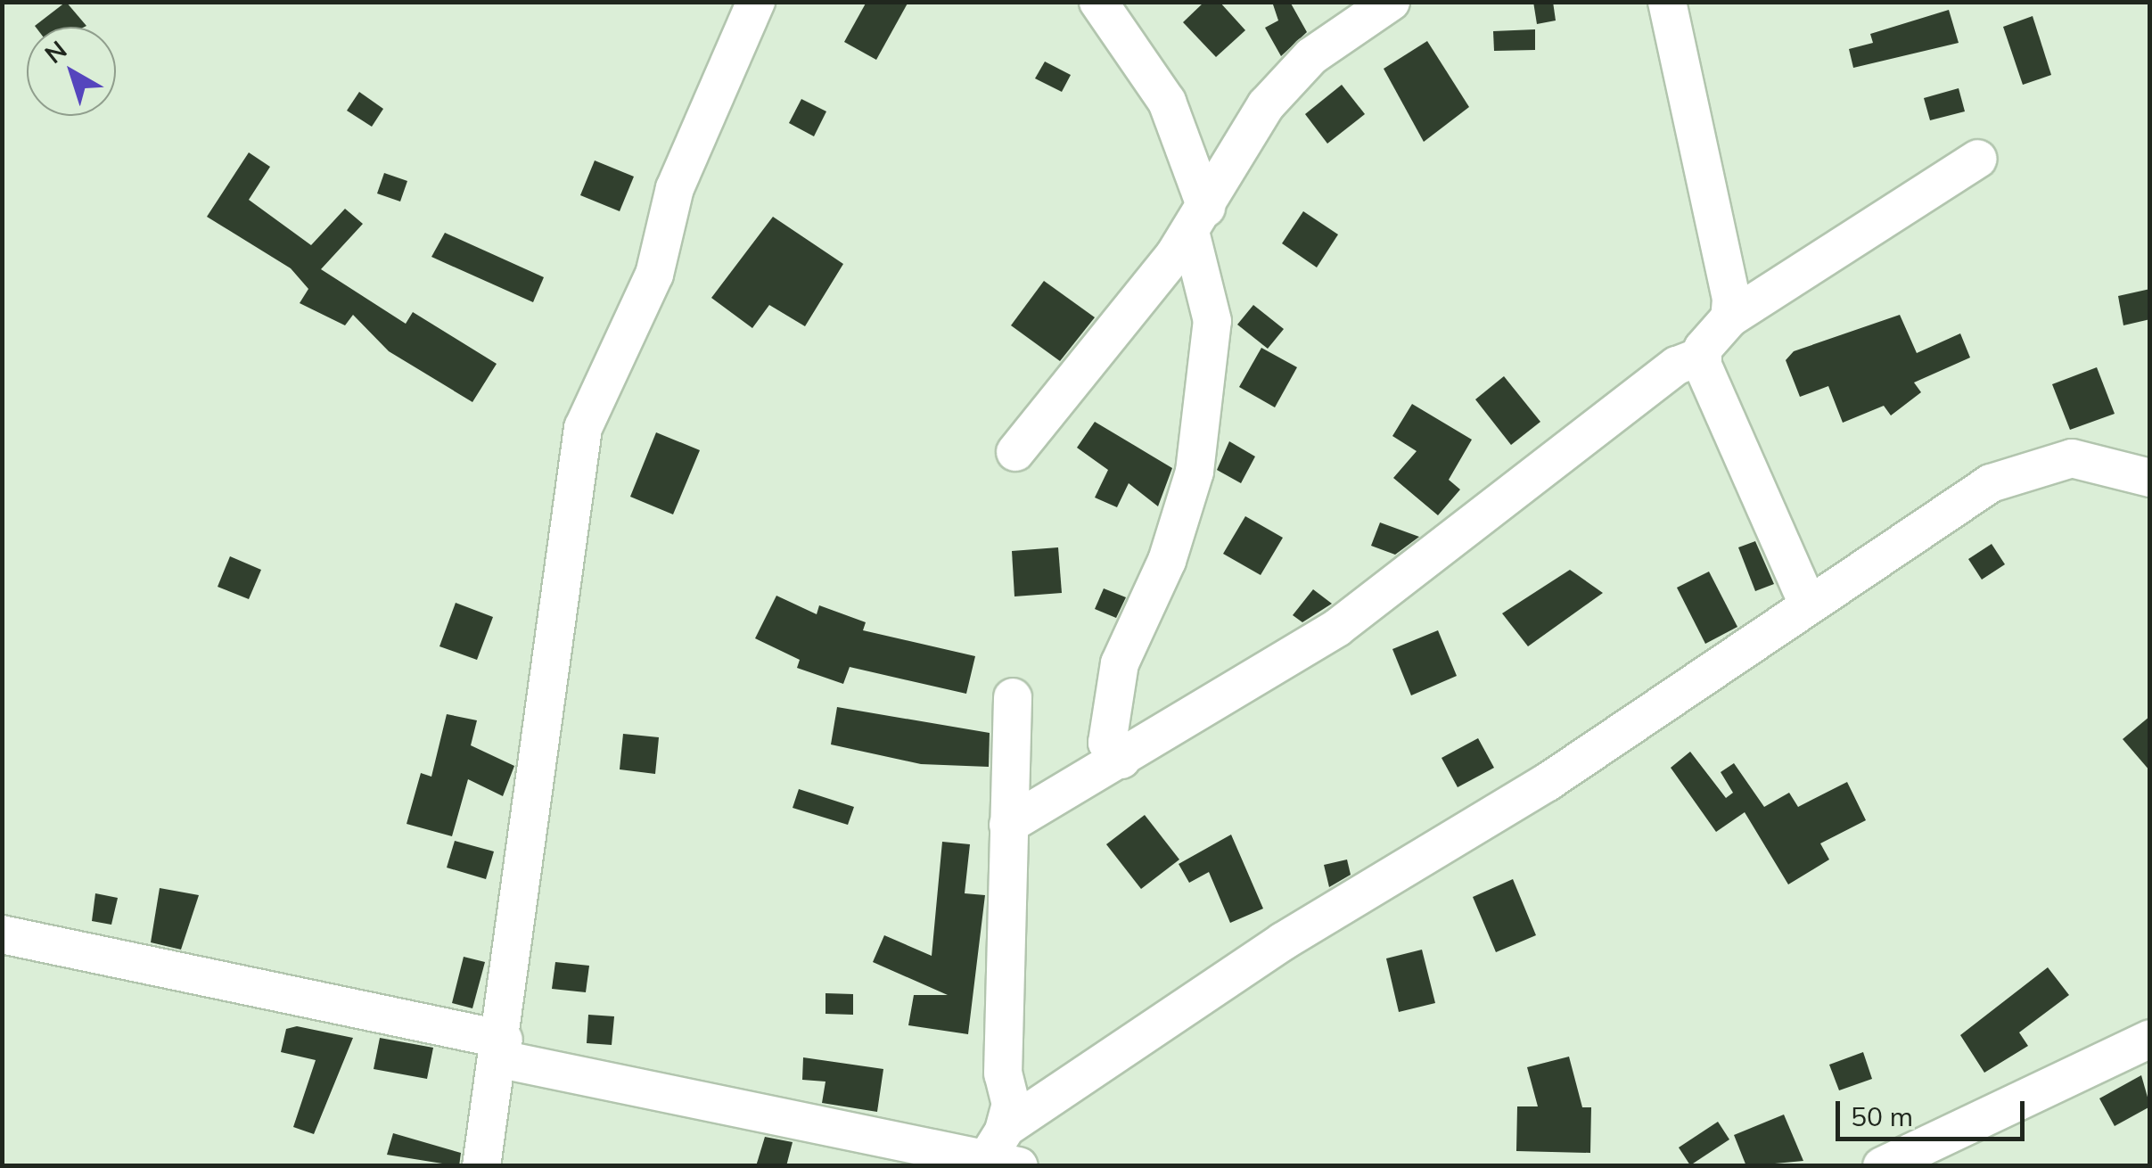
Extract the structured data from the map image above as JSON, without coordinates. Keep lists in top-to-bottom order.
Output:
{
  "scale_bar": "50 m",
  "north": "top left"
}
